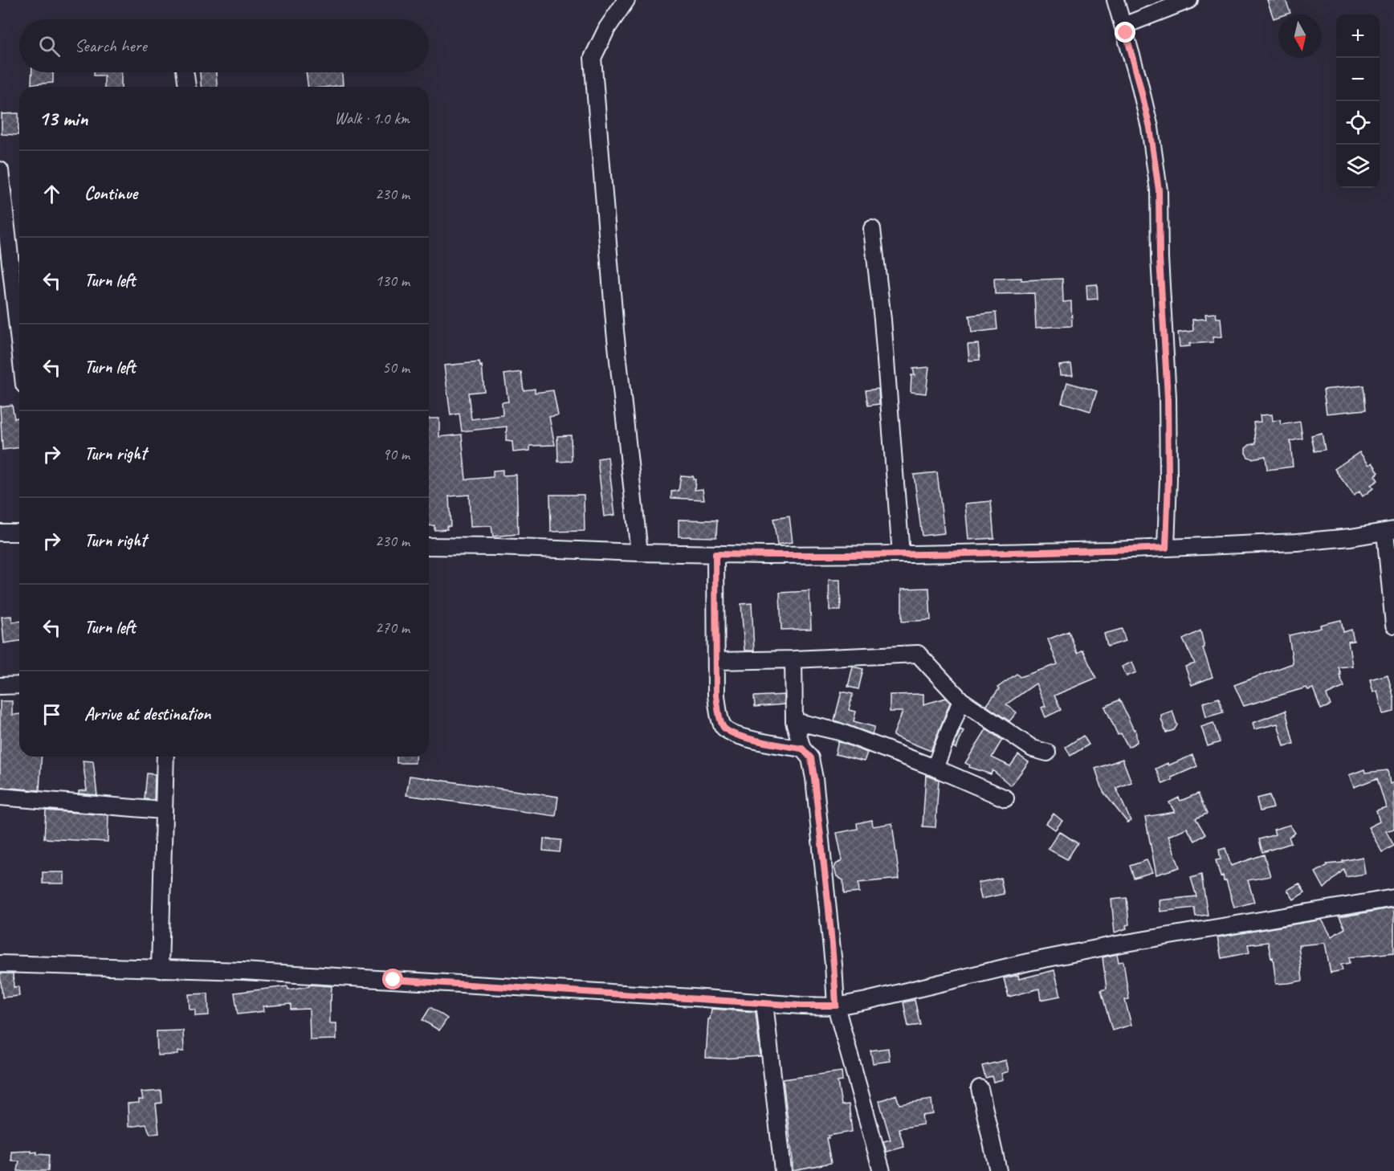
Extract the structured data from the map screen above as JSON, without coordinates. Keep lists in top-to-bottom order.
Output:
{
  "north": "bottom",
  "page": {
    "map_buttons": ["+", "−"],
    "search": "Search here",
    "heading": ["13 min", "Walk · 1.0 km"],
    "list": [
      ["Continue", "230 m"],
      ["Turn left", "130 m"],
      ["Turn left", "50 m"],
      ["Turn right", "90 m"],
      ["Turn right", "230 m"],
      ["Turn left", "270 m"],
      "Arrive at destination"
    ]
  }
}
